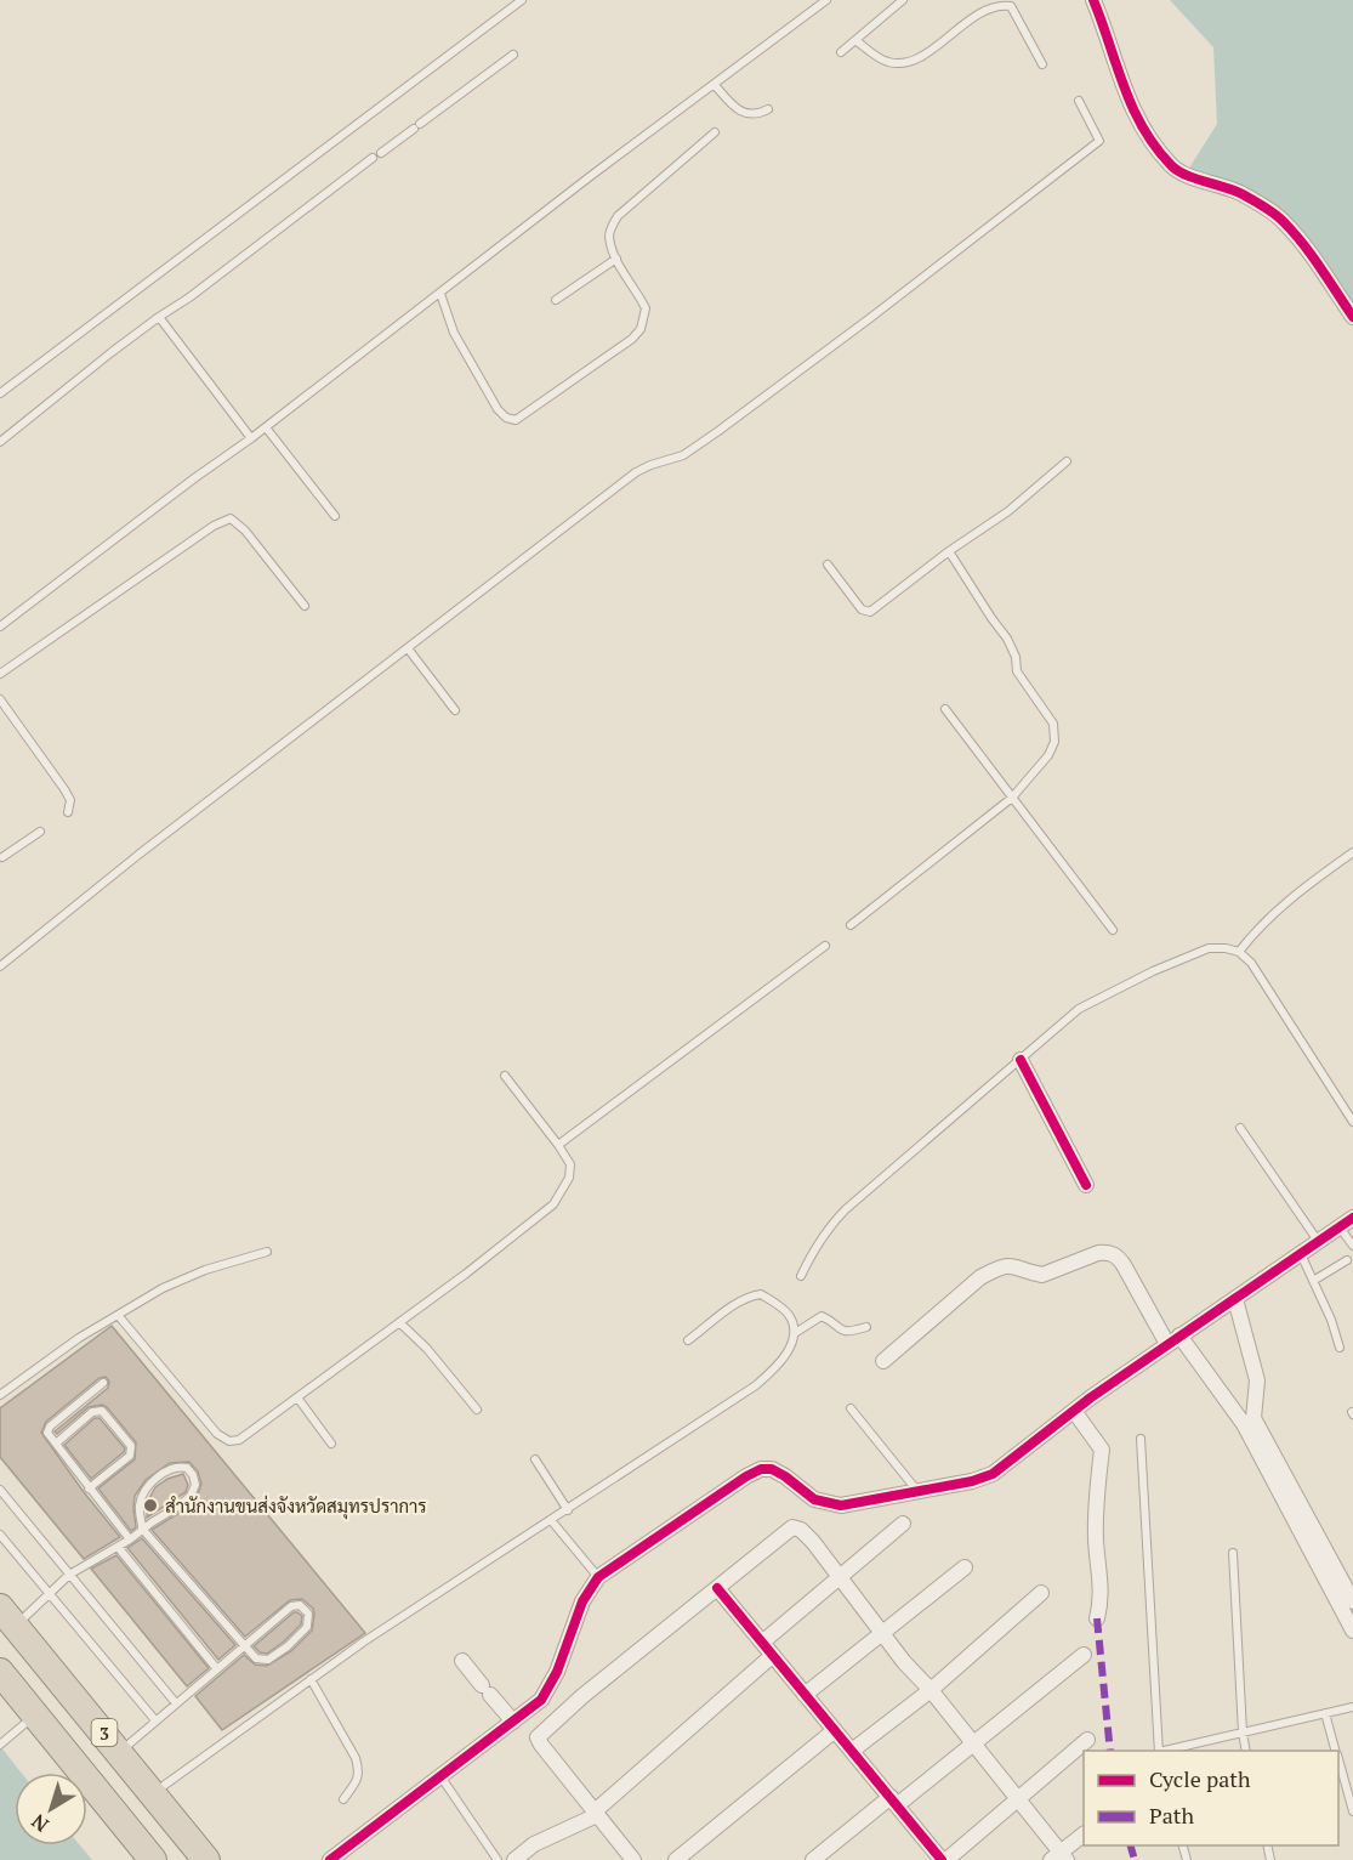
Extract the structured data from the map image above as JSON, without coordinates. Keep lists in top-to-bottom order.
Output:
{
  "streets": {
    "highway": ["3"]
  },
  "places": ["สำนักงานขนส่งจังหวัดสมุทรปราการ"],
  "legend": ["Cycle path", "Path"],
  "north": "bottom left"
}
